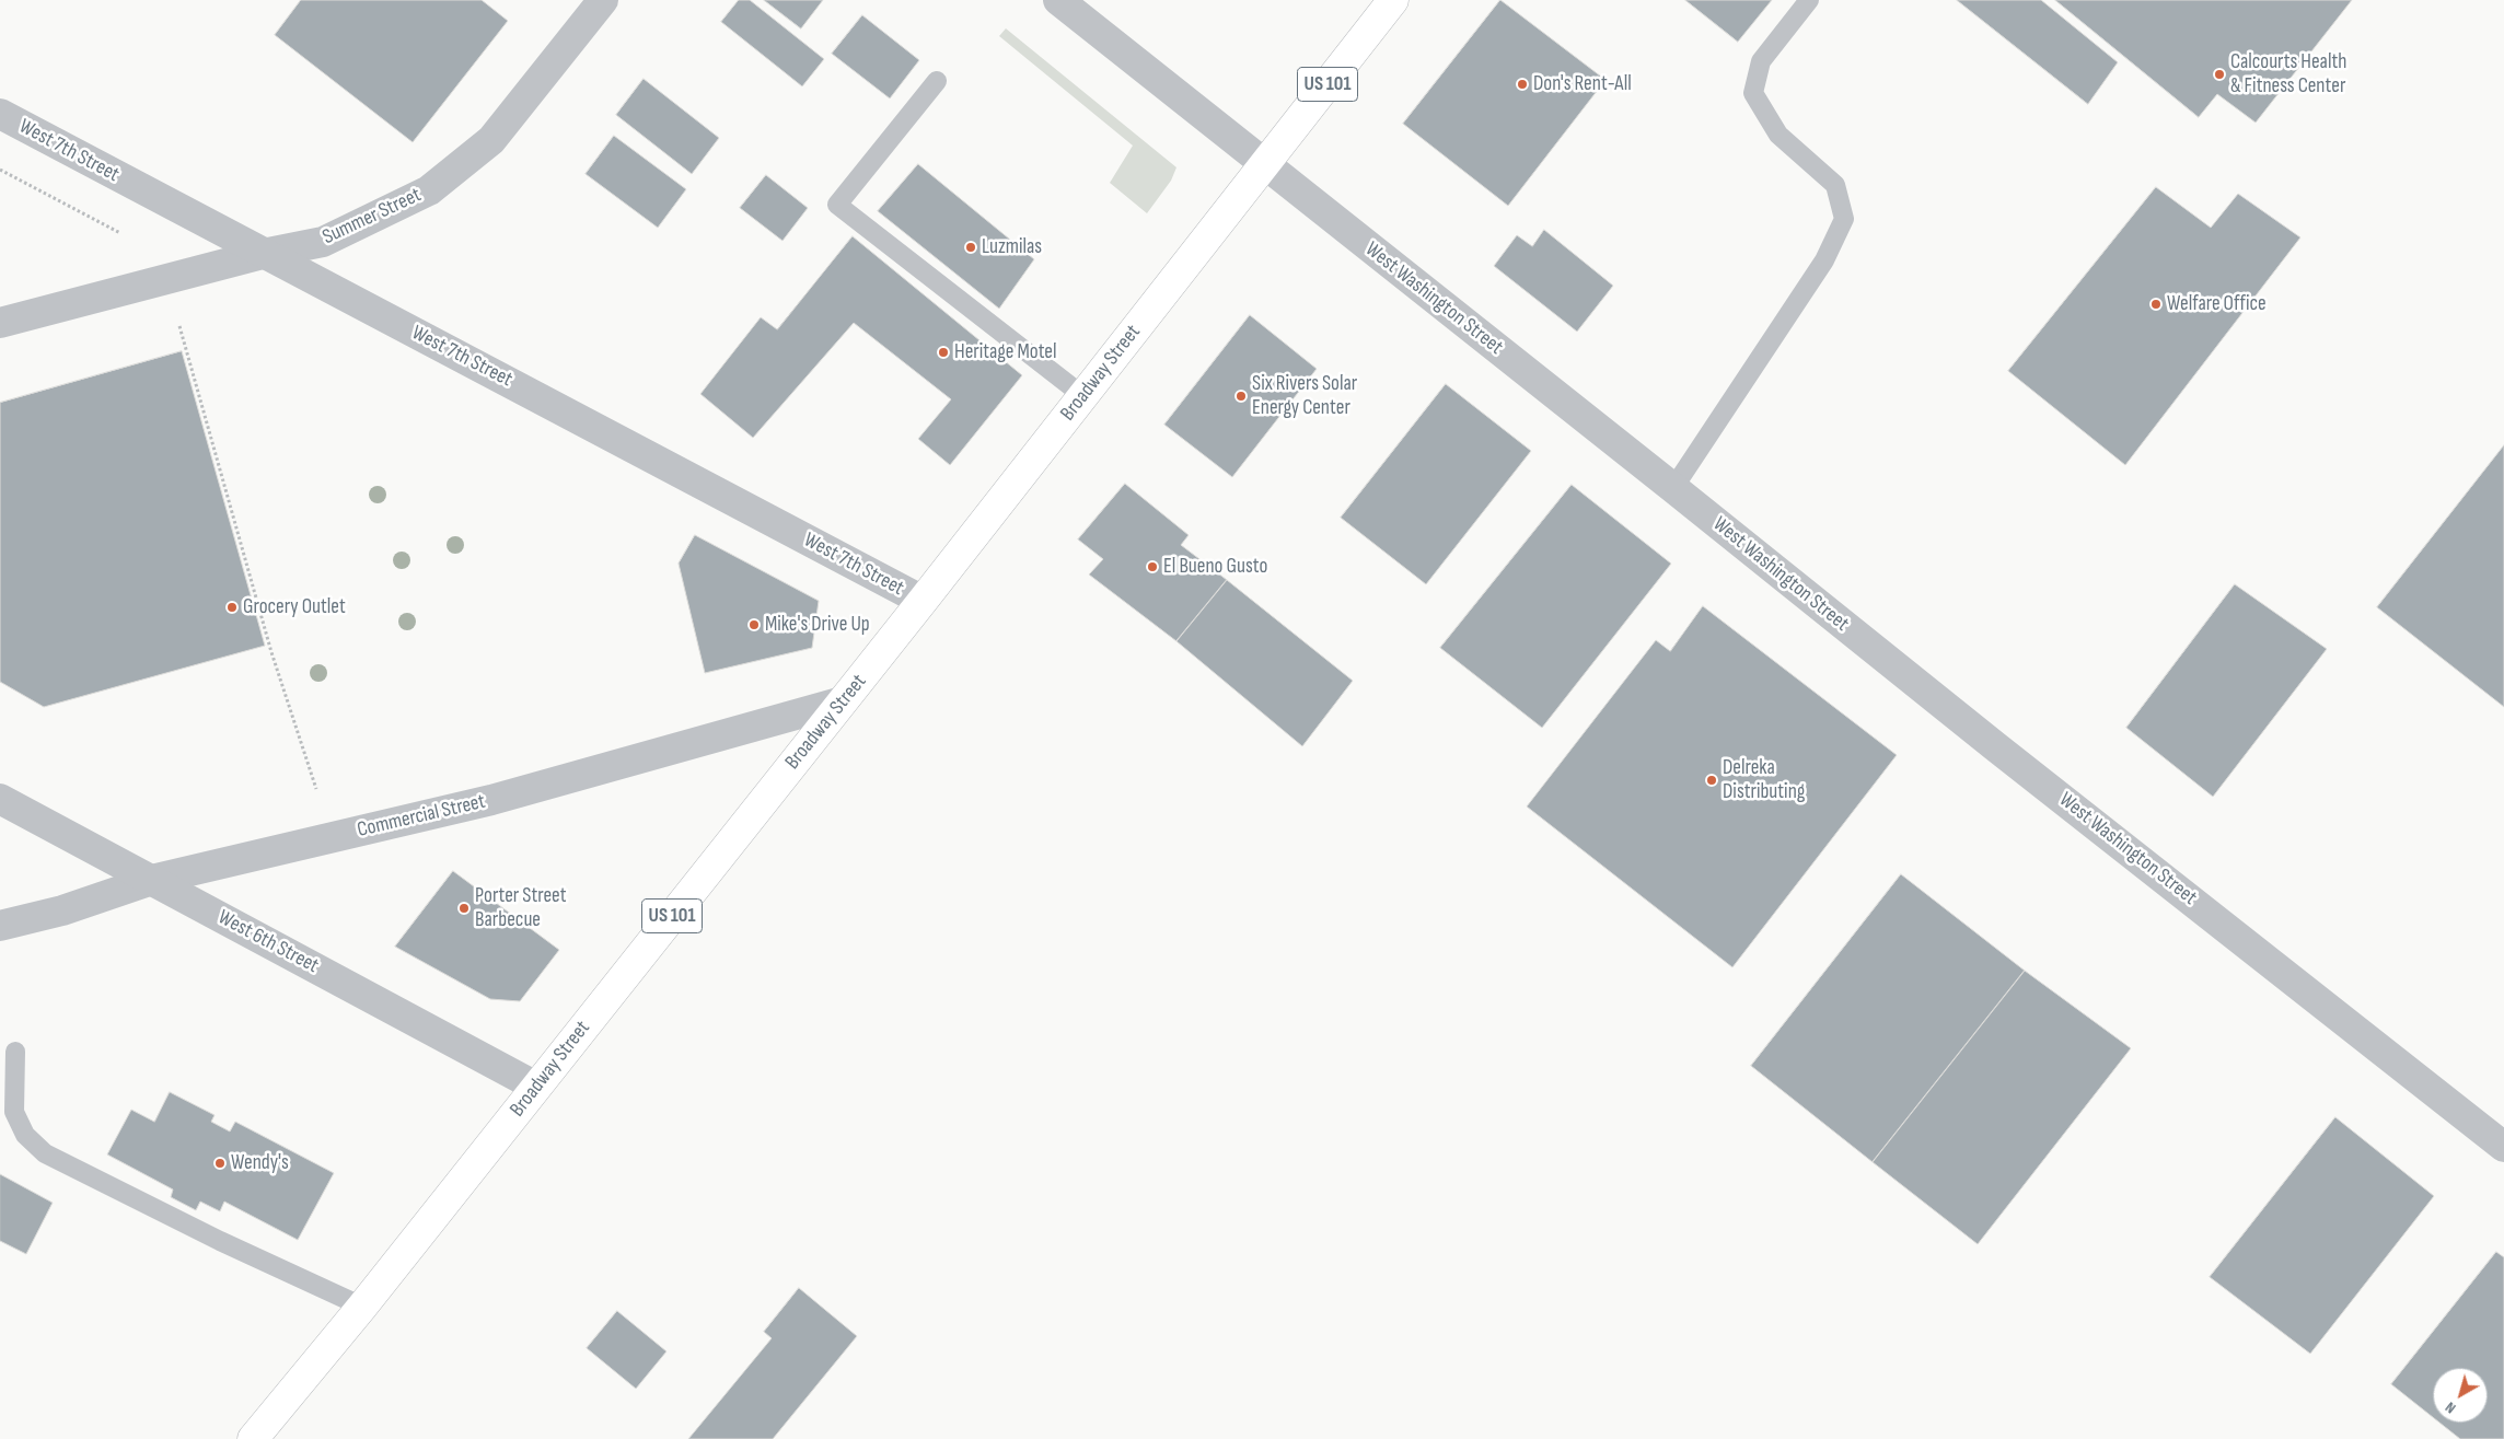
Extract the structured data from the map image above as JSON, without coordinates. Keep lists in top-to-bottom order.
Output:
{
  "streets": {
    "highway": ["US 101", "Broadway Street"],
    "street": [
      "West 7th Street",
      "Summer Street",
      "West Washington Street",
      "Commercial Street",
      "West 6th Street"
    ]
  },
  "crossings": [
    ["West 7th Street", "Summer Street"],
    ["West 7th Street", "Broadway Street"],
    ["West Washington Street", "Broadway Street"],
    ["Broadway Street", "Commercial Street"],
    ["Broadway Street", "West 6th Street"],
    ["Commercial Street", "West 6th Street"]
  ],
  "places": [
    "Calcourts Health & Fitness Center",
    "Don's Rent-All",
    "Luzmilas",
    "Welfare Office",
    "Heritage Motel",
    "Six Rivers Solar Energy Center",
    "El Bueno Gusto",
    "Grocery Outlet",
    "Mike's Drive Up",
    "Delreka Distributing",
    "Porter Street Barbecue",
    "Wendy's"
  ],
  "north": "bottom left"
}
